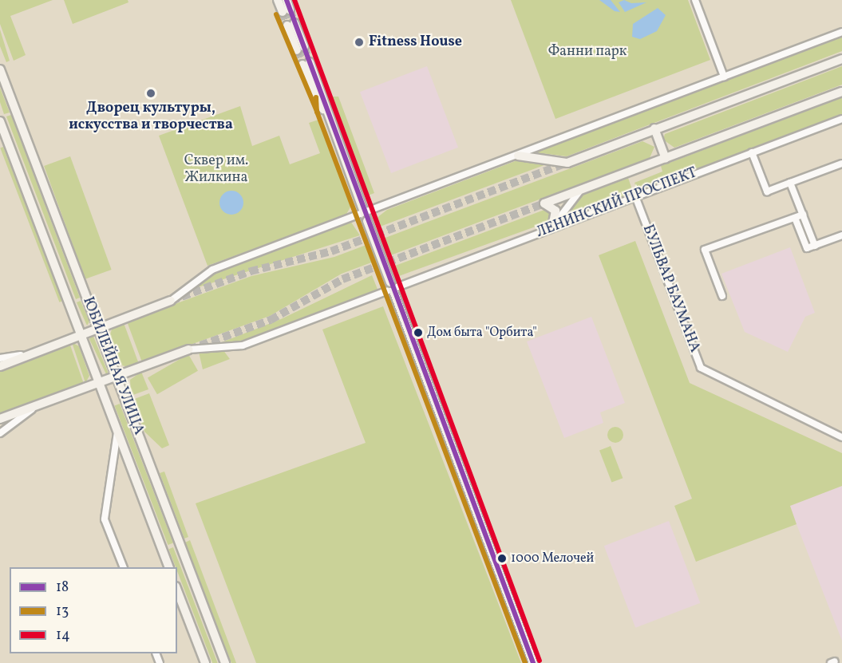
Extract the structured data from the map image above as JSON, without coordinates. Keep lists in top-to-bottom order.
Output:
{
  "streets": {
    "main road": ["ЛЕНИНСКИЙ ПРОСПЕКТ", "ЮБИЛЕЙНАЯ УЛИЦА"],
    "street": ["БУЛЬВАР БАУМАНА"]
  },
  "crossings": [
    ["ЛЕНИНСКИЙ ПРОСПЕКТ", "БУЛЬВАР БАУМАНА"]
  ],
  "parks": ["Фанни парк", "Сквер им. Жилкина"],
  "places": [
    "Fitness House",
    "Дворец культуры, искусства и творчества",
    "Дом быта \"Орбита\"",
    "1000 Мелочей"
  ],
  "lines": ["transit line 18", "transit line 14", "transit line 13"],
  "legend": ["18", "13", "14"]
}
